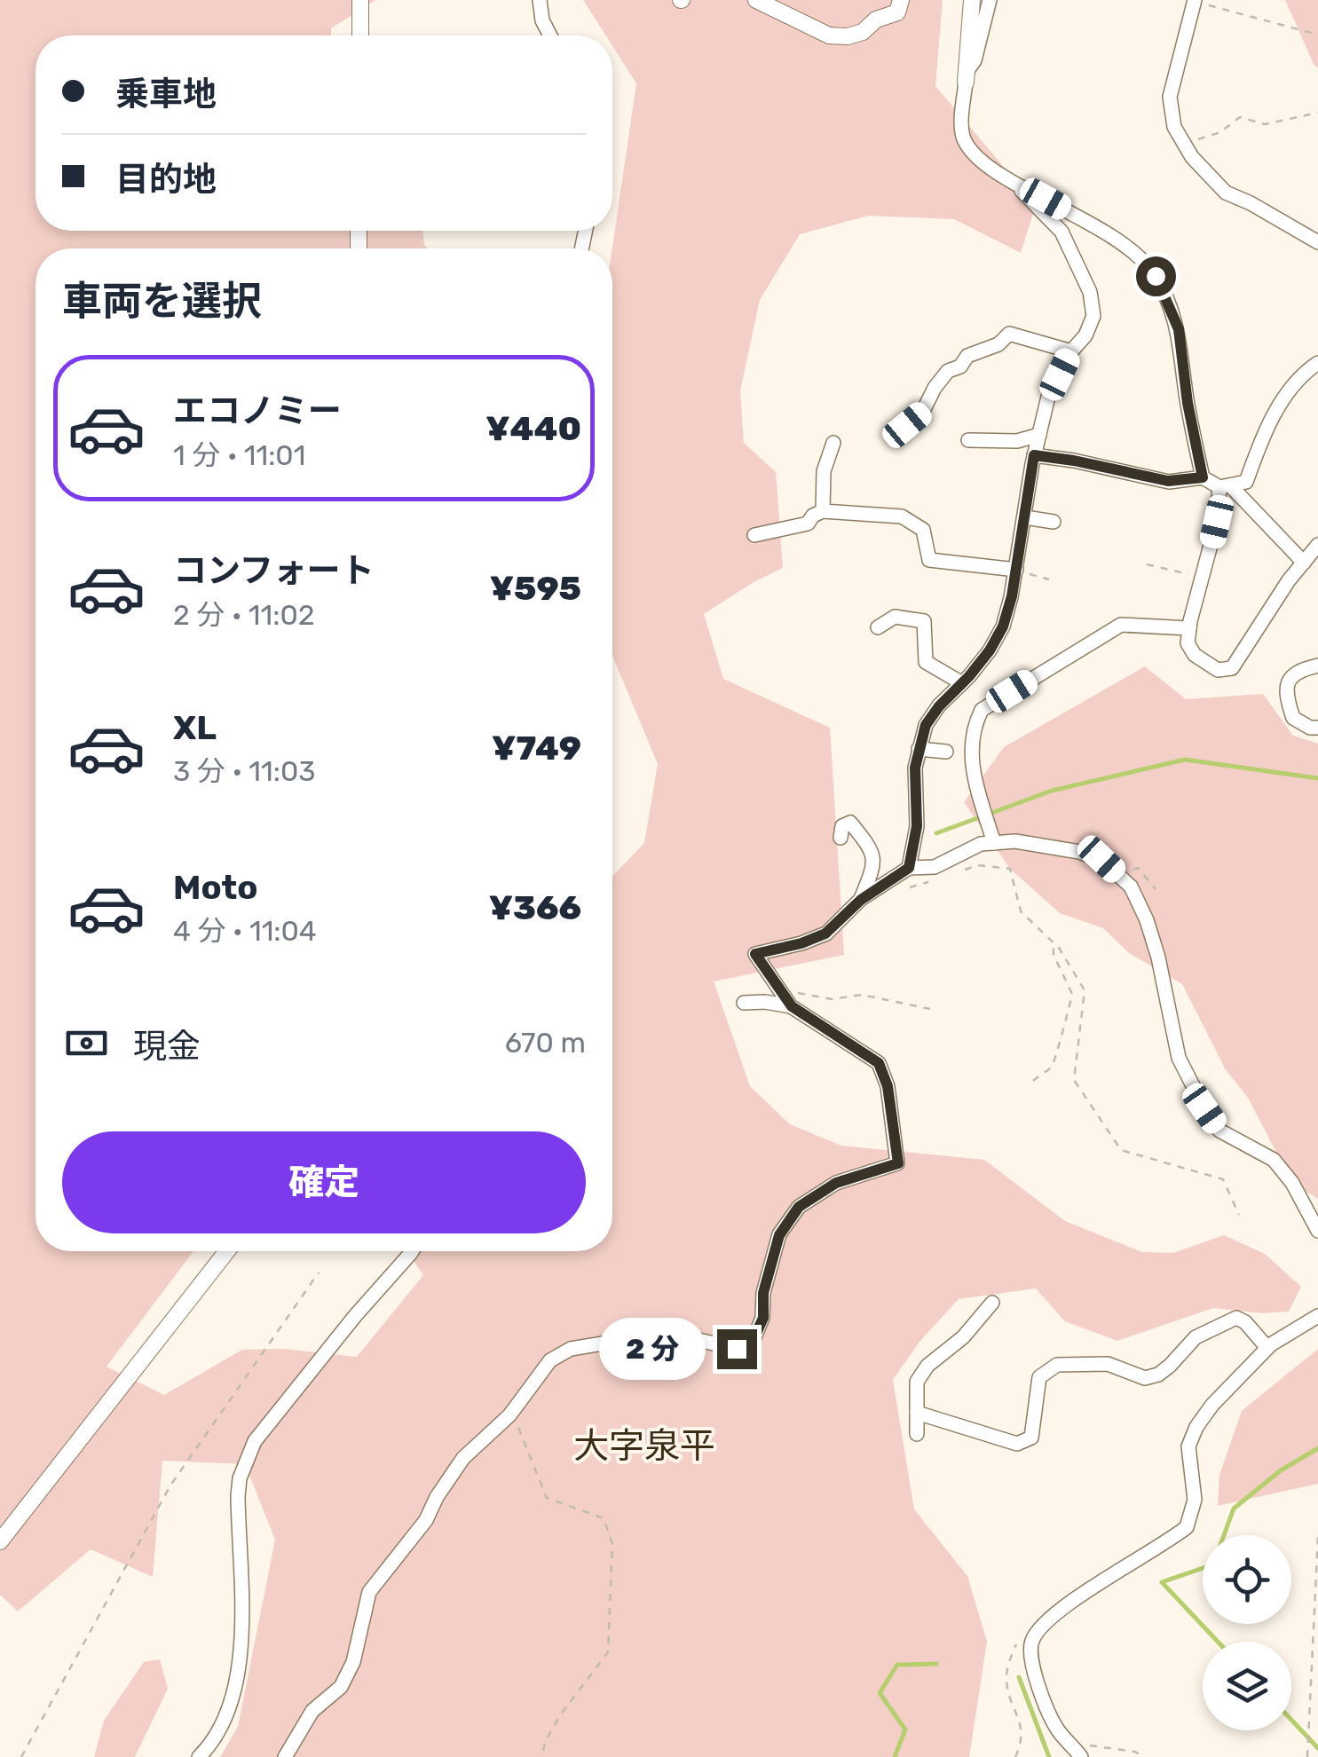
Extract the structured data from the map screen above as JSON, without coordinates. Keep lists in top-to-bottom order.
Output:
{
  "districts": ["大字泉平"],
  "page": {
    "banner": ["乗車地", "目的地"],
    "heading": "車両を選択",
    "list": [
      {
        "name": "エコノミー",
        "note": "1 分 · 11:01",
        "value": "¥440"
      },
      {
        "name": "コンフォート",
        "note": "2 分 · 11:02",
        "value": "¥595"
      },
      {
        "name": "XL",
        "note": "3 分 · 11:03",
        "value": "¥749"
      },
      {
        "name": "Moto",
        "note": "4 分 · 11:04",
        "value": "¥366"
      }
    ],
    "pay": ["現金", "670 m"],
    "buttons": "確定",
    "bubble": "2 分"
  }
}
